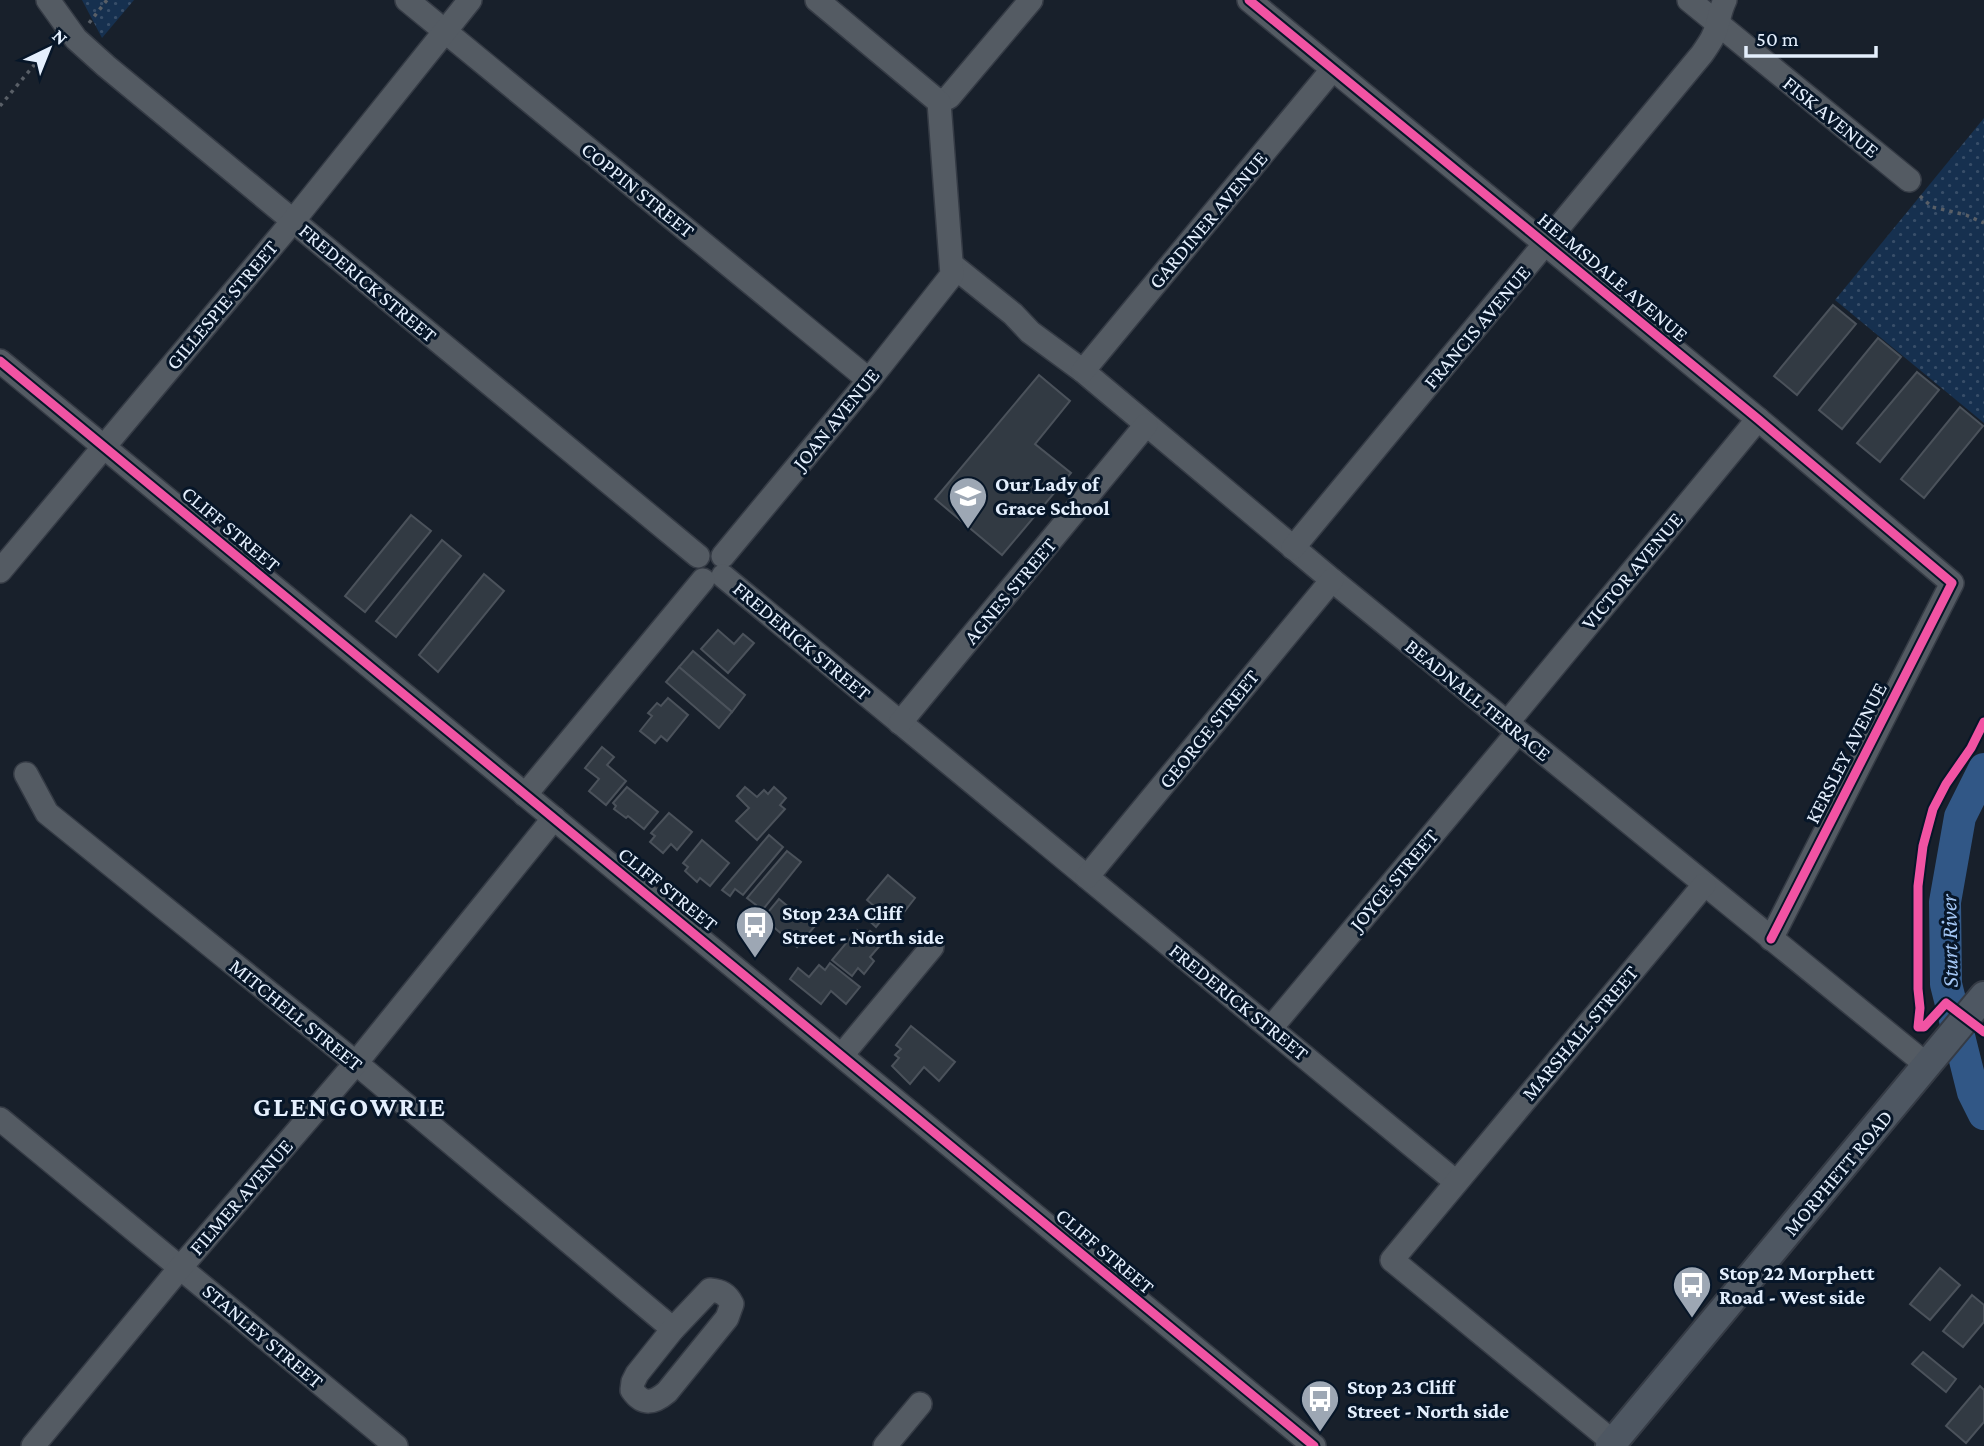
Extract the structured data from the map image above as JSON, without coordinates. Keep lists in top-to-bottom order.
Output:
{
  "streets": {
    "main road": ["MORPHETT ROAD"],
    "street": [
      "FISK AVENUE",
      "COPPIN STREET",
      "GARDINER AVENUE",
      "HELMSDALE AVENUE",
      "FREDERICK STREET",
      "GILLESPIE STREET",
      "FRANCIS AVENUE",
      "JOAN AVENUE",
      "CLIFF STREET",
      "VICTOR AVENUE",
      "AGNES STREET",
      "BEADNALL TERRACE",
      "GEORGE STREET",
      "KERSLEY AVENUE",
      "JOYCE STREET",
      "MITCHELL STREET",
      "MARSHALL STREET",
      "FILMER AVENUE",
      "STANLEY STREET"
    ]
  },
  "crossings": [
    ["FISK AVENUE", "FRANCIS AVENUE"],
    ["COPPIN STREET", "GILLESPIE STREET"],
    ["COPPIN STREET", "JOAN AVENUE"],
    ["GARDINER AVENUE", "HELMSDALE AVENUE"],
    ["GARDINER AVENUE", "BEADNALL TERRACE"],
    ["HELMSDALE AVENUE", "FRANCIS AVENUE"],
    ["HELMSDALE AVENUE", "VICTOR AVENUE"],
    ["HELMSDALE AVENUE", "KERSLEY AVENUE"],
    ["FREDERICK STREET", "GILLESPIE STREET"],
    ["FREDERICK STREET", "JOAN AVENUE"],
    ["FREDERICK STREET", "AGNES STREET"],
    ["FREDERICK STREET", "GEORGE STREET"],
    ["FREDERICK STREET", "JOYCE STREET"],
    ["FREDERICK STREET", "MARSHALL STREET"],
    ["GILLESPIE STREET", "CLIFF STREET"],
    ["FRANCIS AVENUE", "BEADNALL TERRACE"],
    ["JOAN AVENUE", "CLIFF STREET"],
    ["JOAN AVENUE", "BEADNALL TERRACE"],
    ["CLIFF STREET", "FILMER AVENUE"],
    ["VICTOR AVENUE", "BEADNALL TERRACE"],
    ["VICTOR AVENUE", "JOYCE STREET"],
    ["AGNES STREET", "BEADNALL TERRACE"],
    ["BEADNALL TERRACE", "GEORGE STREET"],
    ["BEADNALL TERRACE", "KERSLEY AVENUE"],
    ["BEADNALL TERRACE", "JOYCE STREET"],
    ["BEADNALL TERRACE", "MARSHALL STREET"],
    ["BEADNALL TERRACE", "MORPHETT ROAD"],
    ["MITCHELL STREET", "FILMER AVENUE"],
    ["FILMER AVENUE", "STANLEY STREET"]
  ],
  "districts": ["GLENGOWRIE"],
  "water": ["Sturt River"],
  "places": {
    "school or university": ["Our Lady of Grace School"],
    "bus stop": ["Stop 23A Cliff Street - North side", "Stop 22 Morphett Road - West side", "Stop 23 Cliff Street - North side"]
  },
  "scale_bar": "50 m",
  "north": "top right"
}
